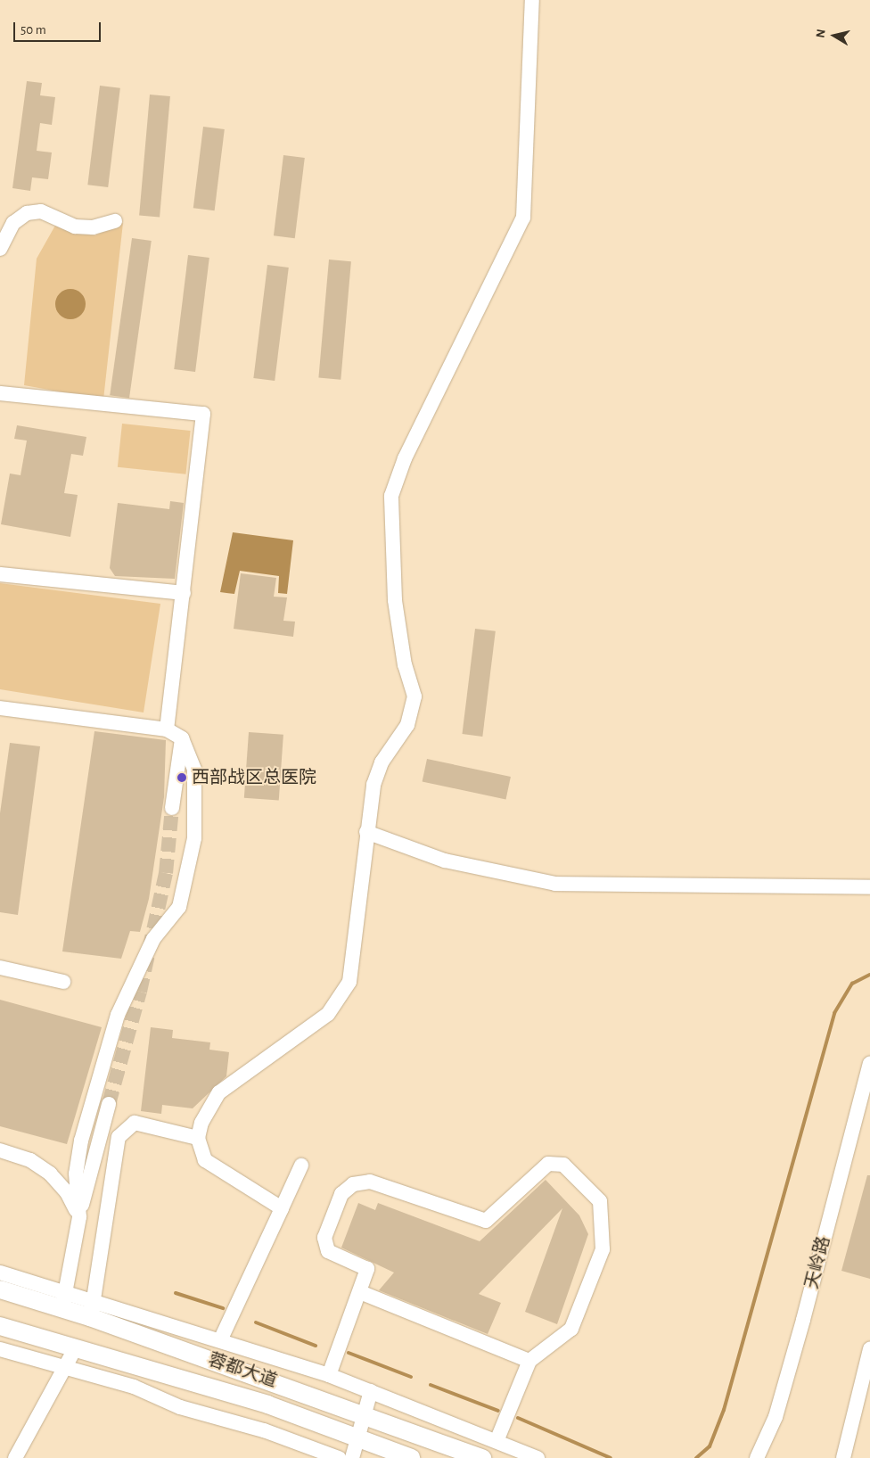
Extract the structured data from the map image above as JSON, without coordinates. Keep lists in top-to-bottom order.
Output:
{
  "streets": {
    "main road": ["蓉都大道"],
    "street": ["天岭路"]
  },
  "places": ["西部战区总医院"],
  "scale_bar": "50 m",
  "north": "left"
}
